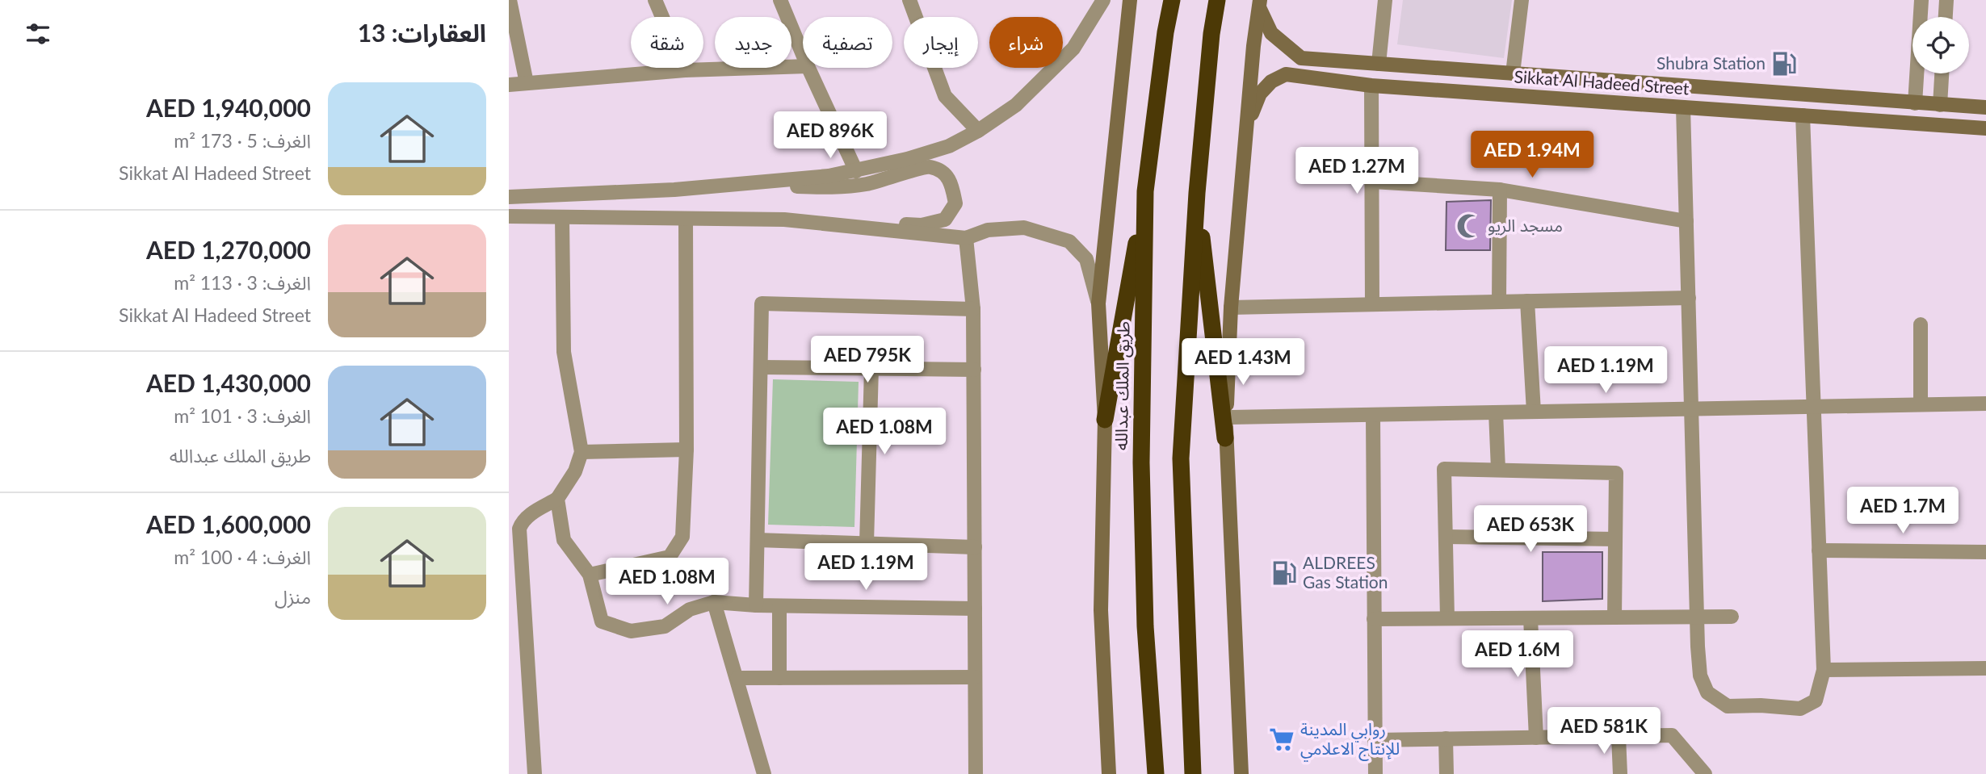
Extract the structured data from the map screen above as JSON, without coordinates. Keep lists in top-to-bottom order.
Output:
{
  "streets": {
    "highway": ["طريق الملك عبدالله"],
    "main road": ["Sikkat Al Hadeed Street"]
  },
  "places": {
    "fuel station": ["Shubra Station", "ALDREES Gas Station"],
    "mosque": ["مسجد الريو"],
    "supermarket": ["روابي المدينة للإنتاج الاعلامي"]
  },
  "page": {
    "heading": "العقارات: 13",
    "chip": [
      "شراء",
      "إيجار",
      "تصفية",
      "جديد",
      "شقة"
    ],
    "list": [
      {
        "name": "AED 1,940,000",
        "note": "الغرف: 5 · 173 m² · Sikkat Al Hadeed Street"
      },
      {
        "name": "AED 1,270,000",
        "note": "الغرف: 3 · 113 m² · Sikkat Al Hadeed Street"
      },
      {
        "name": "AED 1,430,000",
        "note": "الغرف: 3 · 101 m² · طريق الملك عبدالله"
      },
      {
        "name": "AED 1,600,000",
        "note": "الغرف: 4 · 100 m² · منزل"
      }
    ],
    "price": [
      "AED 896K",
      "AED 1.94M",
      "AED 1.27M",
      "AED 795K",
      "AED 1.43M",
      "AED 1.19M",
      "AED 1.08M",
      "AED 1.7M",
      "AED 653K",
      "AED 1.19M",
      "AED 1.08M",
      "AED 1.6M",
      "AED 581K"
    ]
  }
}
